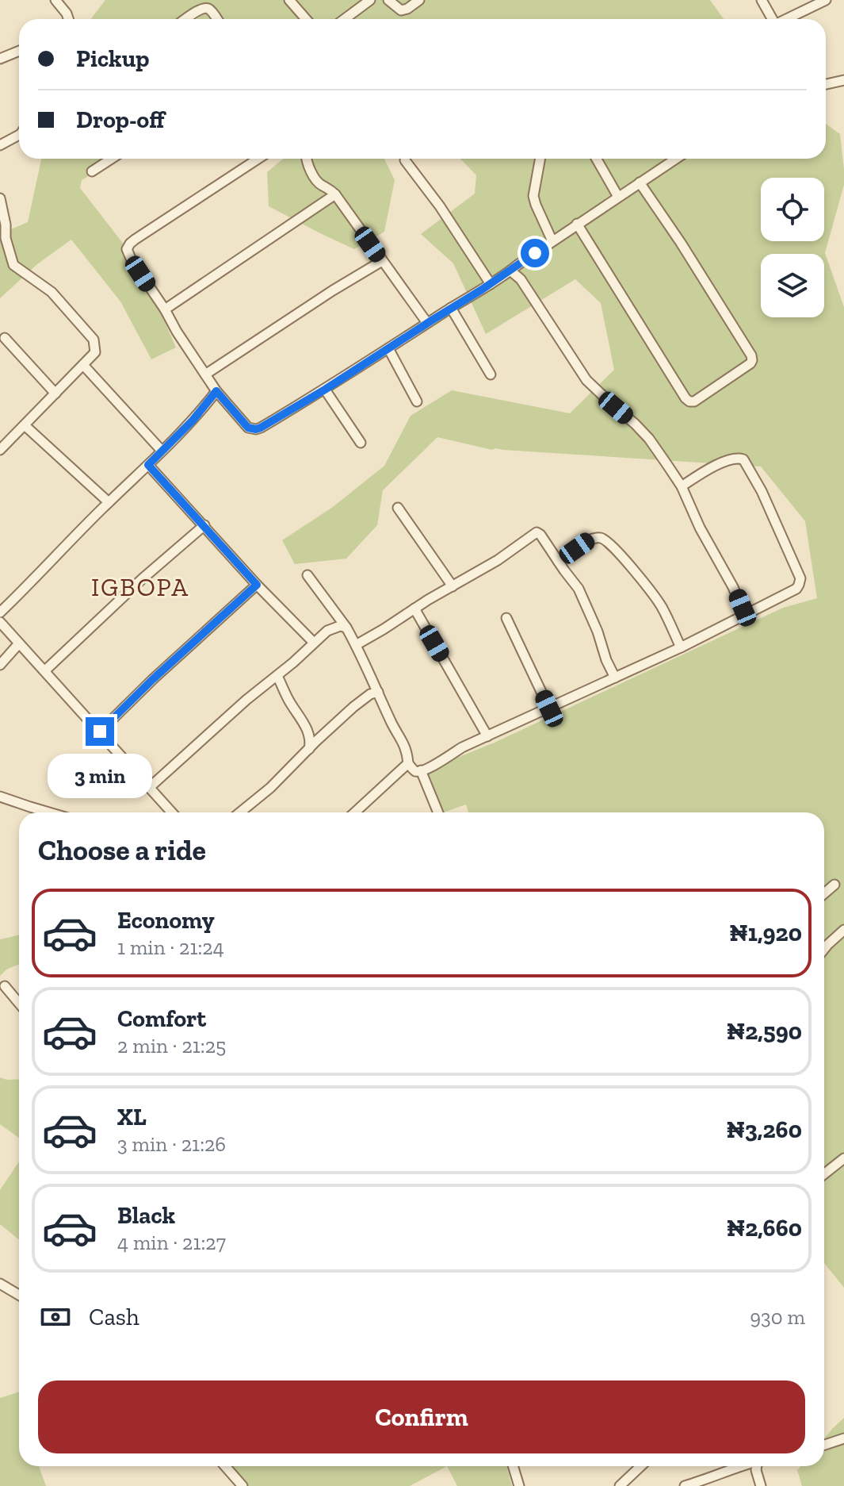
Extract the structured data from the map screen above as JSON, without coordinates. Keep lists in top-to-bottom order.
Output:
{
  "districts": ["IGBOPA"],
  "page": {
    "banner": ["Pickup", "Drop-off"],
    "bubble": "3 min",
    "heading": "Choose a ride",
    "list": [
      {
        "name": "Economy",
        "note": "1 min · 21:24",
        "value": "₦1,920"
      },
      {
        "name": "Comfort",
        "note": "2 min · 21:25",
        "value": "₦2,590"
      },
      {
        "name": "XL",
        "note": "3 min · 21:26",
        "value": "₦3,260"
      },
      {
        "name": "Black",
        "note": "4 min · 21:27",
        "value": "₦2,660"
      }
    ],
    "pay": ["Cash", "930 m"],
    "buttons": "Confirm"
  }
}
